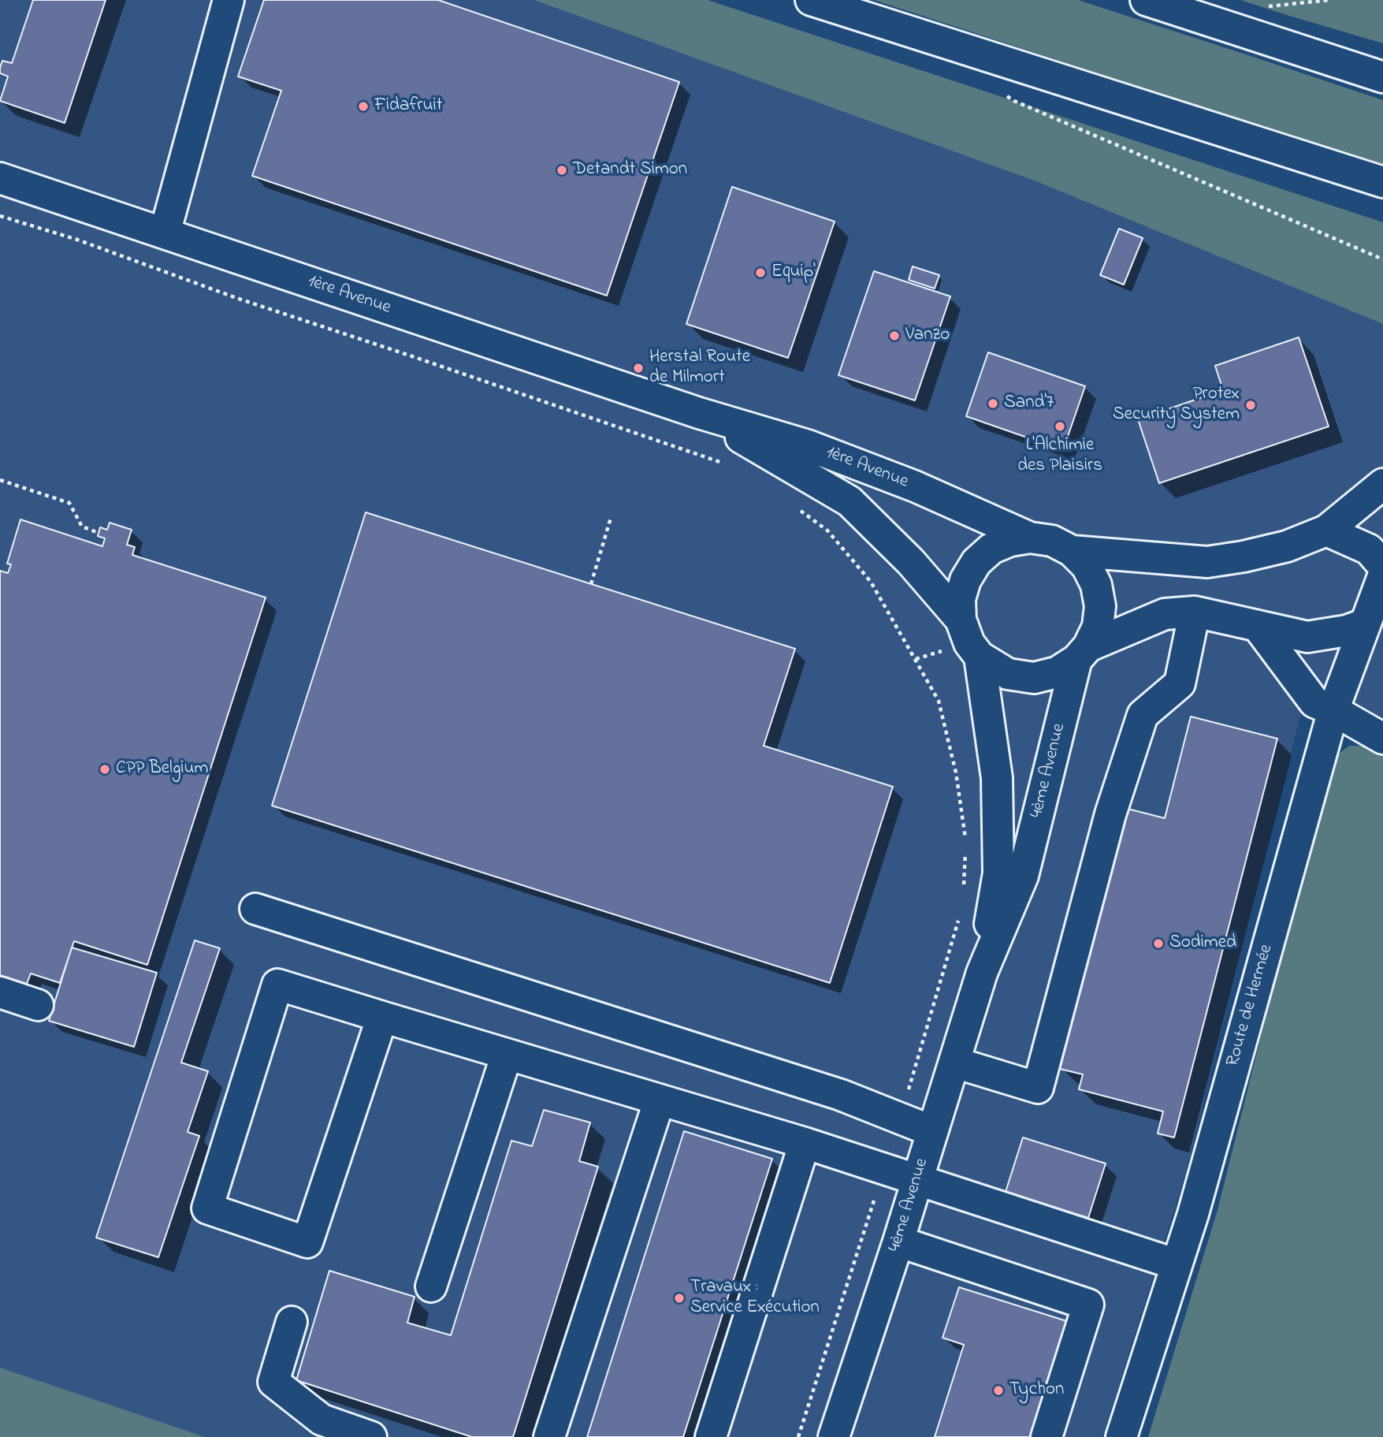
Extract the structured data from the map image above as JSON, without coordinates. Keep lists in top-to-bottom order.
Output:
{
  "streets": {
    "street": ["1ère Avenue", "4ème Avenue", "Route de Hermée"]
  },
  "crossings": [
    ["1ère Avenue", "4ème Avenue"],
    ["1ère Avenue", "Route de Hermée"]
  ],
  "places": [
    "Fidafruit",
    "Detandt Simon",
    "Equip'",
    "Vanzo",
    "Herstal Route de Milmort",
    "Sand'7",
    "Protex Security System",
    "L'Alchimie des Plaisirs",
    "CPP Belgium",
    "Sodimed",
    "Travaux : Service Exécution",
    "Tychon"
  ]
}
